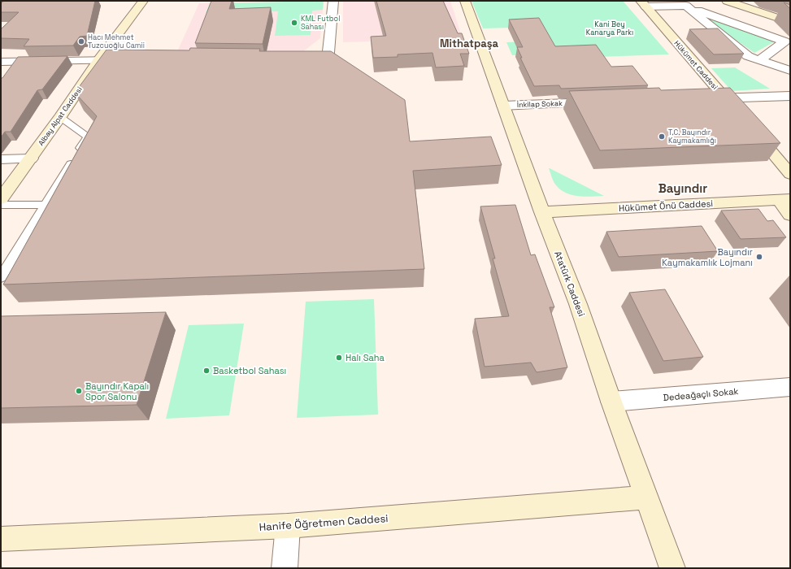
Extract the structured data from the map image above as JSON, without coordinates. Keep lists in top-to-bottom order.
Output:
{
  "streets": {
    "street": [
      "Hükümet Caddesi",
      "İnkilap Sokak",
      "Albay Alpat Caddesi",
      "Hükümet Önü Caddesi",
      "Atatürk Caddesi",
      "Dedeağaçlı Sokak",
      "Hanife Öğretmen Caddesi"
    ]
  },
  "crossings": [
    ["İnkilap Sokak", "Atatürk Caddesi"],
    ["Hükümet Önü Caddesi", "Atatürk Caddesi"],
    ["Atatürk Caddesi", "Dedeağaçlı Sokak"],
    ["Atatürk Caddesi", "Hanife Öğretmen Caddesi"]
  ],
  "districts": ["Mithatpaşa", "Bayındır"],
  "parks": ["Kani Bey Kanarya Parkı"],
  "places": [
    "KML Futbol Sahası",
    "Hacı Mehmet Tuzcuoğlu Camii",
    "T.C. Bayındır Kaymakamlığı",
    "Bayındır Kaymakamlık Lojmanı",
    "Halı Saha",
    "Basketbol Sahası",
    "Bayındır Kapalı Spor Salonu"
  ]
}
